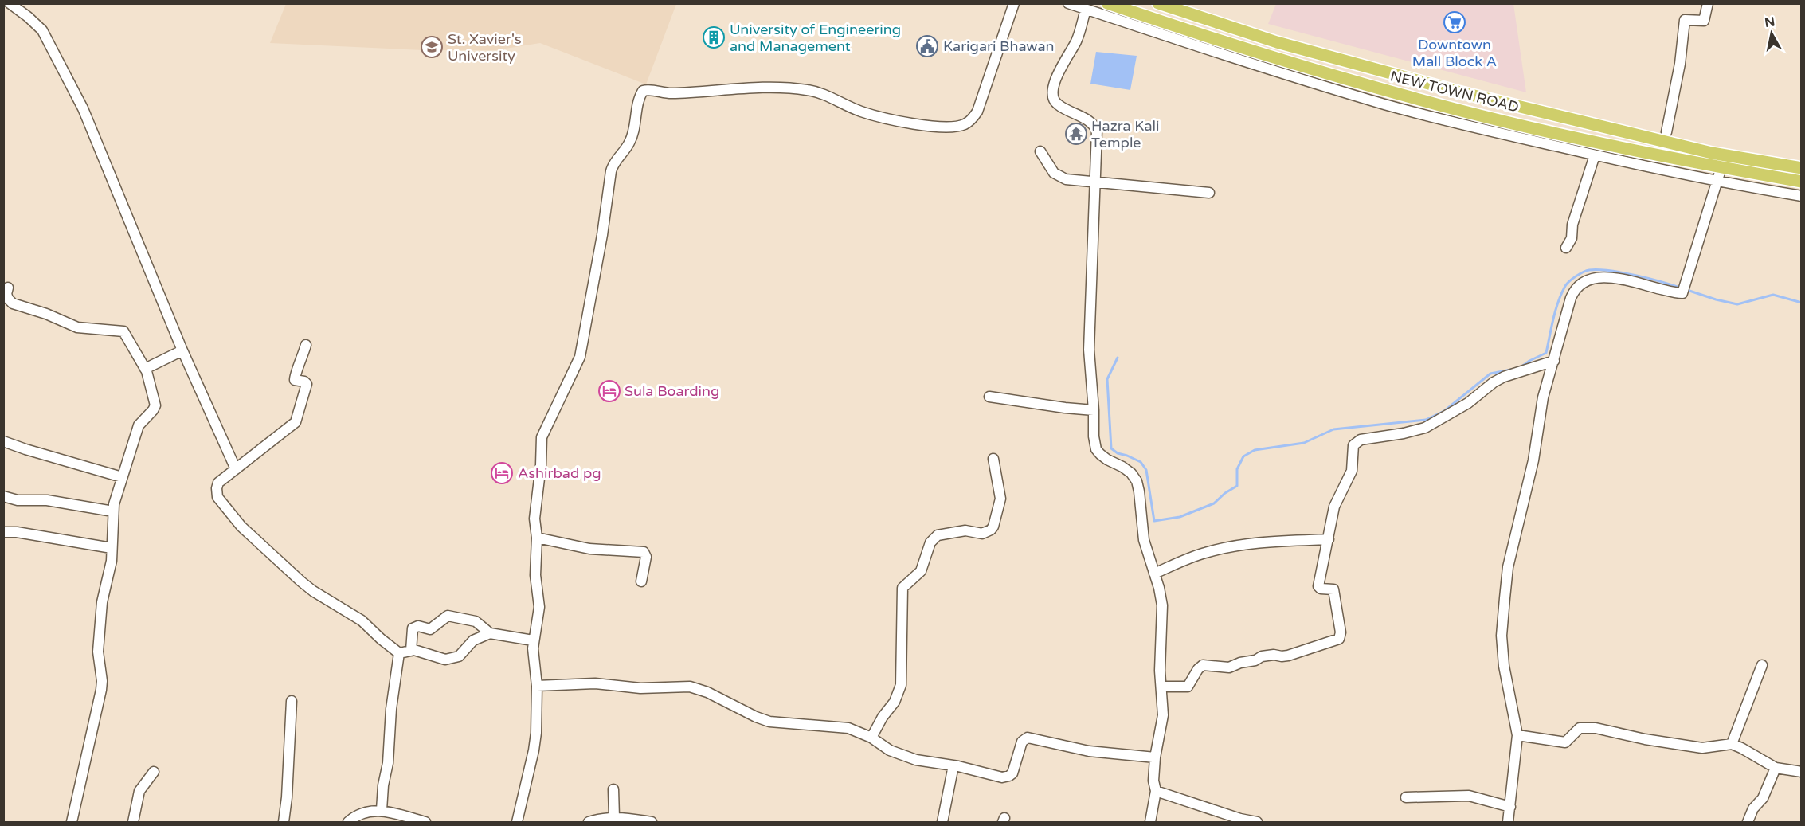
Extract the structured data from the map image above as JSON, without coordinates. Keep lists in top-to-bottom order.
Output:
{
  "streets": {
    "main road": ["NEW TOWN ROAD"]
  },
  "places": {
    "supermarket": ["Downtown Mall Block A"],
    "building": ["University of Engineering and Management"],
    "public building": ["Karigari Bhawan"],
    "school or university": ["St. Xavier's University"],
    "temple": ["Hazra Kali Temple"],
    "hotel": ["Sula Boarding", "Ashirbad pg"]
  },
  "north": "top"
}
